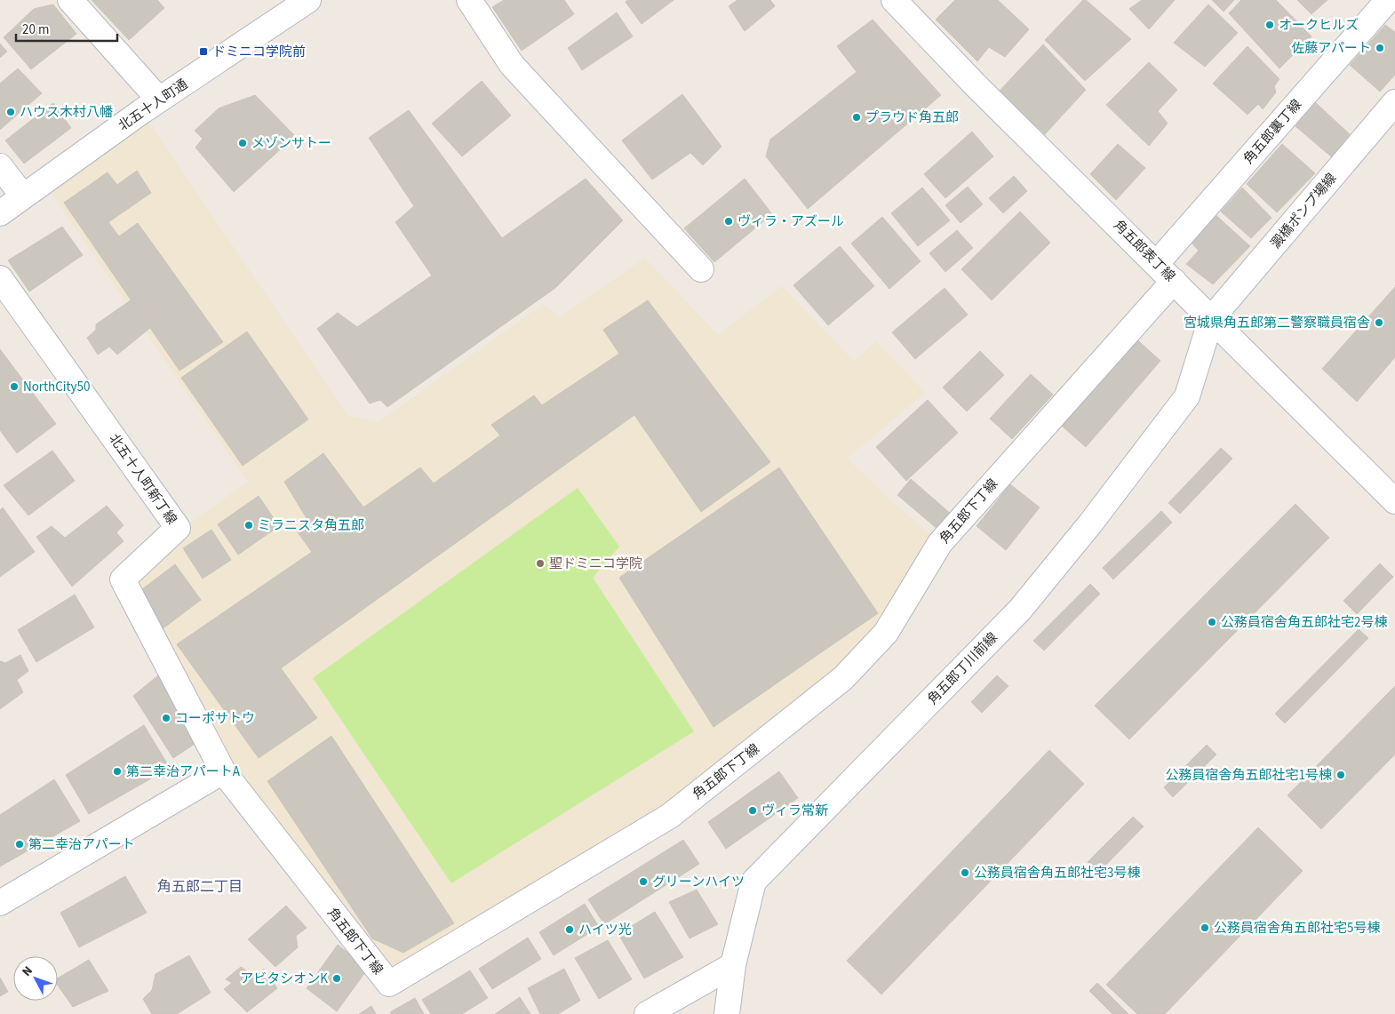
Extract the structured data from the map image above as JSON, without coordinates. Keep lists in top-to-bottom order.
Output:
{
  "streets": {
    "street": [
      "北五十人町通",
      "角五郎裏丁線",
      "澱橋ポンプ場線",
      "角五郎表丁線",
      "北五十人町新丁線",
      "角五郎下丁線",
      "角五郎丁川前線"
    ]
  },
  "crossings": [
    ["角五郎裏丁線", "角五郎表丁線"],
    ["澱橋ポンプ場線", "角五郎表丁線"],
    ["澱橋ポンプ場線", "角五郎丁川前線"],
    ["角五郎表丁線", "角五郎下丁線"],
    ["角五郎表丁線", "角五郎丁川前線"],
    ["北五十人町新丁線", "角五郎下丁線"]
  ],
  "districts": ["角五郎二丁目"],
  "places": {
    "other": [
      "オークヒルズ",
      "佐藤アパート",
      "ハウス木村八幡",
      "プラウド角五郎",
      "メゾンサトー",
      "ヴィラ・アズール",
      "宮城県角五郎第二警察職員宿舎",
      "NorthCity50",
      "ミラニスタ角五郎",
      "聖ドミニコ学院",
      "公務員宿舎角五郎社宅2号棟",
      "コーポサトウ",
      "第二幸治アパートA",
      "公務員宿舎角五郎社宅1号棟",
      "ヴィラ常新",
      "第二幸治アパート",
      "公務員宿舎角五郎社宅3号棟",
      "グリーンハイツ",
      "公務員宿舎角五郎社宅5号棟",
      "ハイツ光",
      "アビタシオンK"
    ],
    "transit": ["ドミニコ学院前"]
  },
  "scale_bar": "20 m",
  "north": "top left"
}
